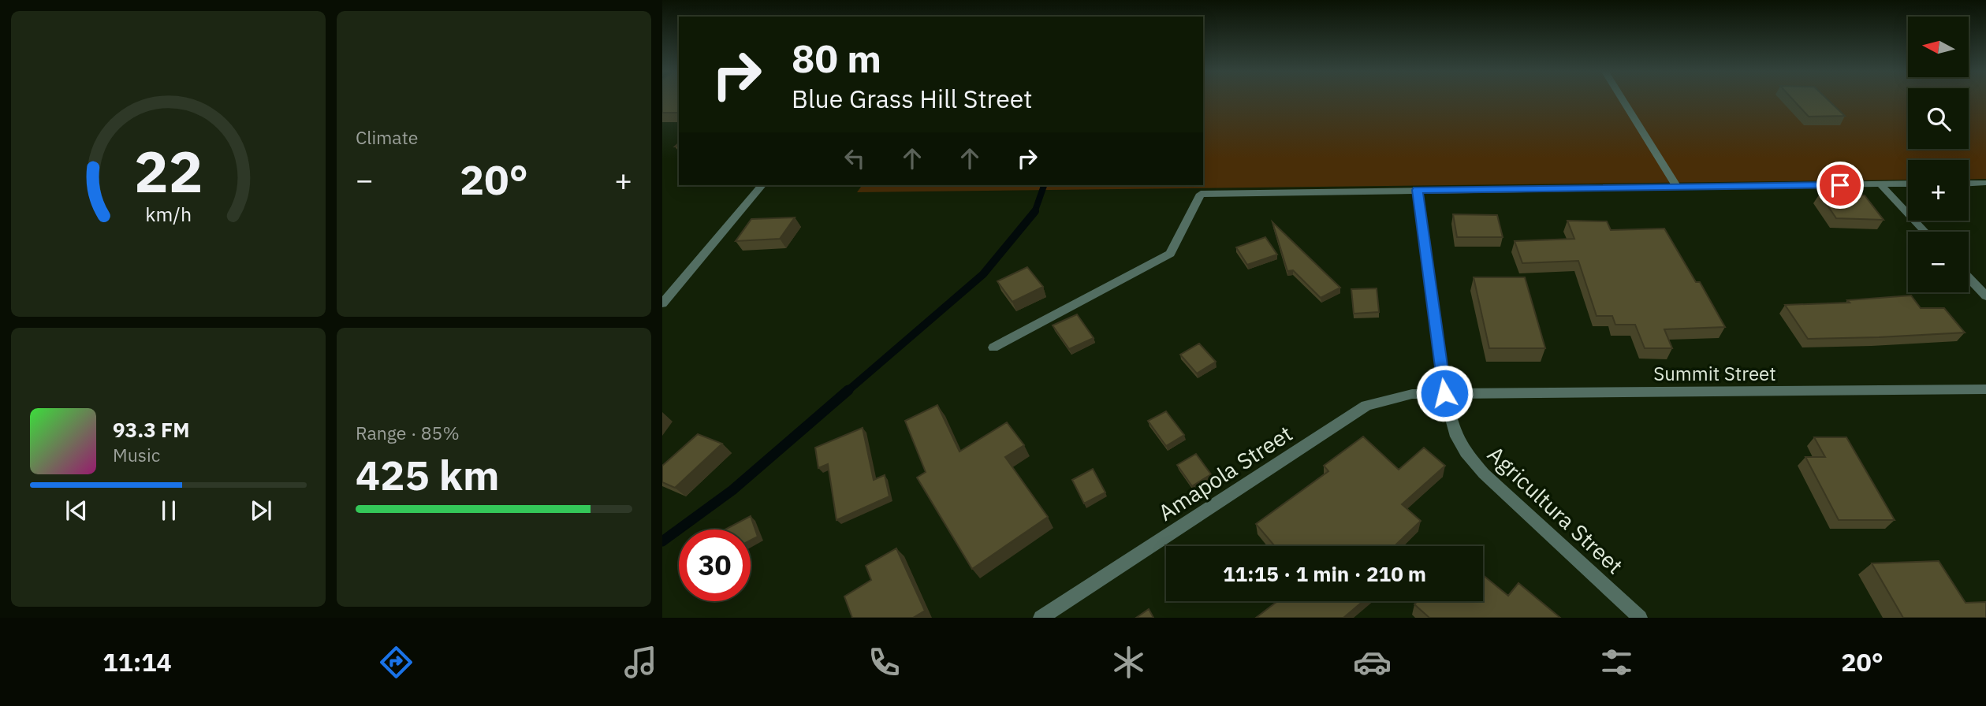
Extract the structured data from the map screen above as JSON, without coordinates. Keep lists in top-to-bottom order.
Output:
{
  "streets": {
    "street": ["Summit Street", "Amapola Street", "Agricultura Street"]
  },
  "crossings": [
    ["Summit Street", "Amapola Street"],
    ["Summit Street", "Agricultura Street"],
    ["Amapola Street", "Agricultura Street"]
  ],
  "north": "left",
  "page": {
    "tile": [
      "Climate",
      ["Range · 85%", "425 km"]
    ],
    "map_buttons": ["+", "−"],
    "turn": ["80 m", "Blue Grass Hill Street"],
    "heat": ["−", "20°", "+"],
    "song": ["93.3 FM", "Music"],
    "limit": "30",
    "trip": "11:15 · 1 min · 210 m",
    "tabs": ["11:14", "20°"],
    "gauge": ["22", "km/h"]
  }
}
